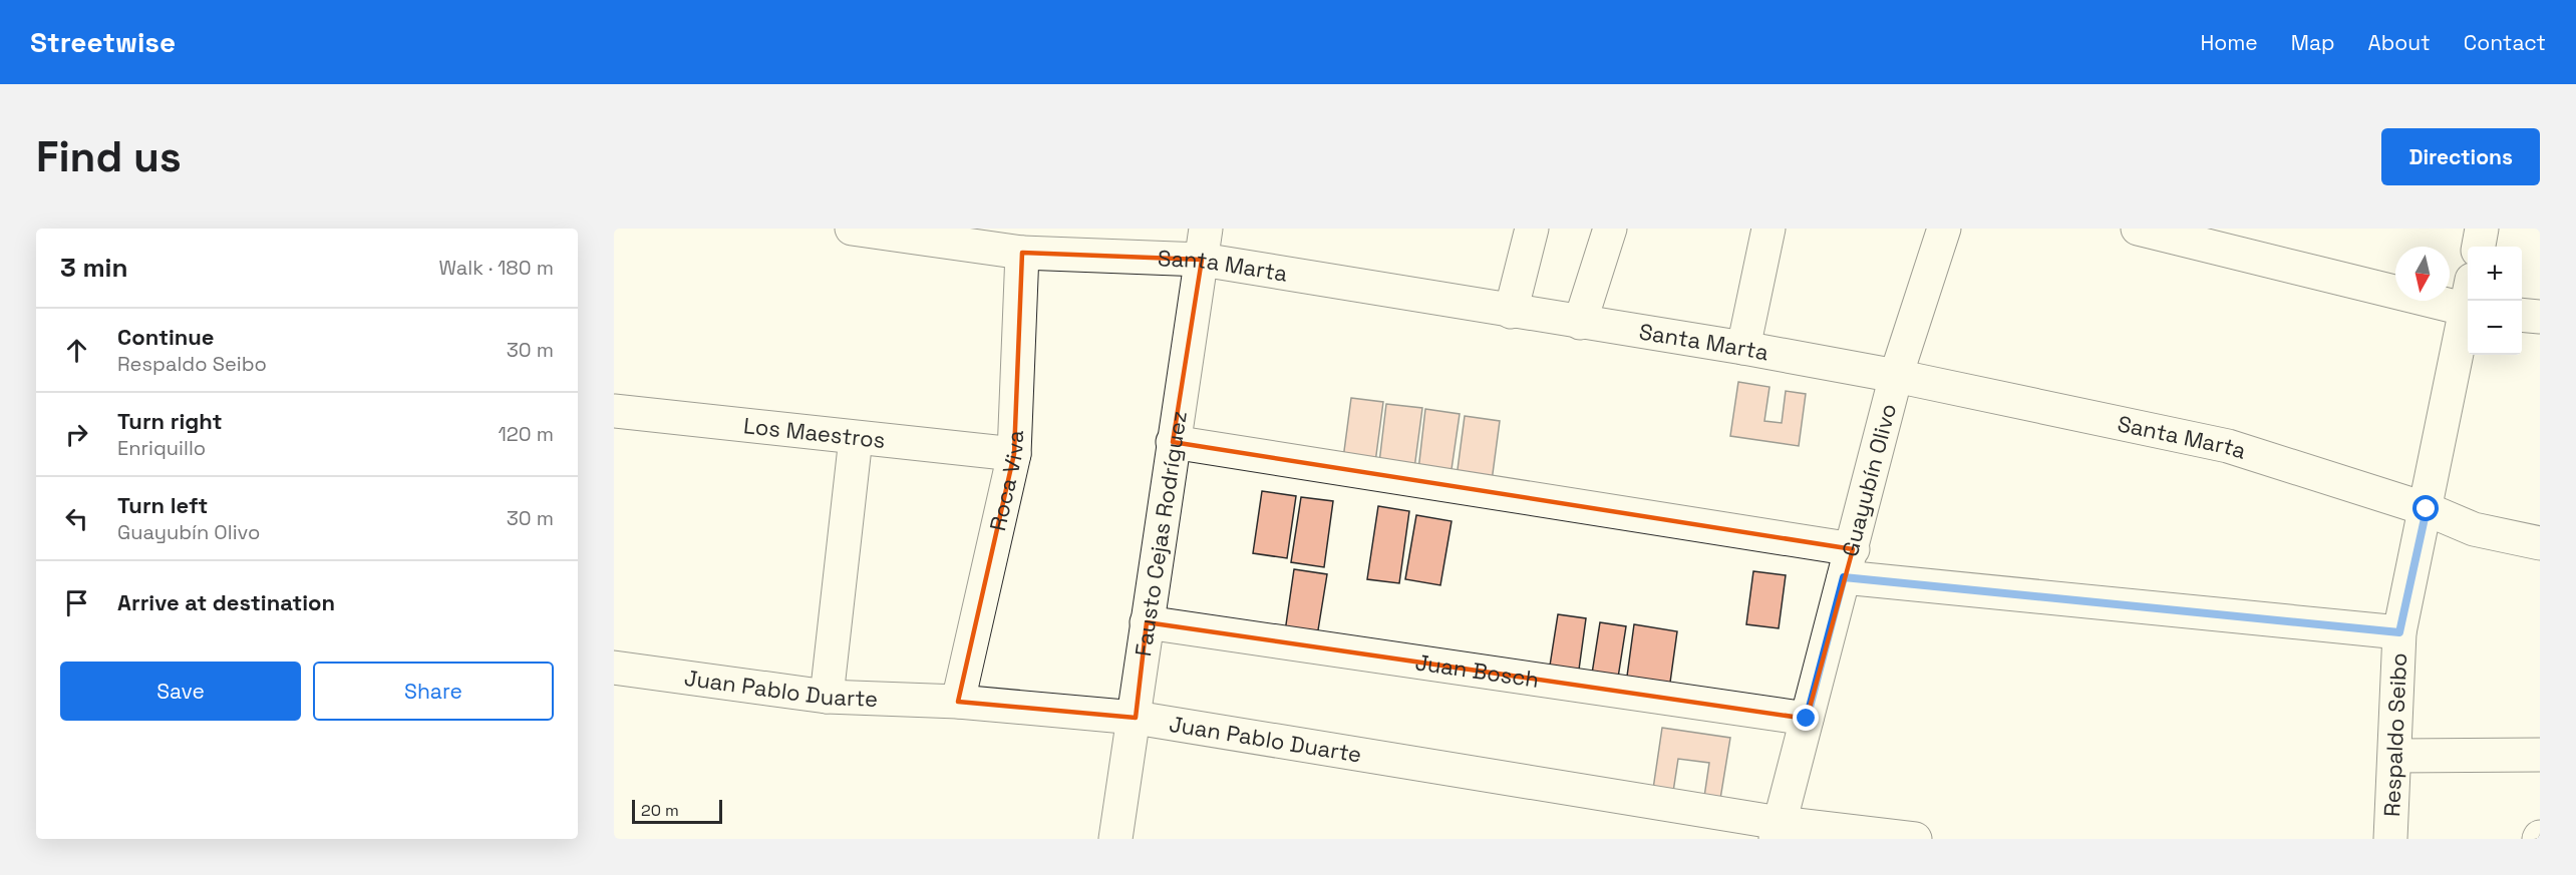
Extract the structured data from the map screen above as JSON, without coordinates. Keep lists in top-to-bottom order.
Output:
{
  "streets": {
    "street": [
      "Santa Marta",
      "Los Maestros",
      "Roca Viva",
      "Guayubín Olivo",
      "Fausto Cejas Rodríguez",
      "Juan Bosch",
      "Juan Pablo Duarte",
      "Respaldo Seibo"
    ]
  },
  "crossings": [
    ["Santa Marta", "Roca Viva"],
    ["Santa Marta", "Guayubín Olivo"],
    ["Santa Marta", "Fausto Cejas Rodríguez"],
    ["Santa Marta", "Respaldo Seibo"],
    ["Los Maestros", "Roca Viva"],
    ["Roca Viva", "Juan Pablo Duarte"],
    ["Guayubín Olivo", "Juan Bosch"],
    ["Guayubín Olivo", "Juan Pablo Duarte"],
    ["Fausto Cejas Rodríguez", "Juan Bosch"],
    ["Fausto Cejas Rodríguez", "Juan Pablo Duarte"]
  ],
  "scale_bar": "20 m",
  "north": "bottom",
  "page": {
    "header": "Streetwise",
    "nav": [
      "Home",
      "Map",
      "About",
      "Contact"
    ],
    "buttons": [
      "Directions",
      ["Save", "Share"]
    ],
    "title": "Find us",
    "heading": ["3 min", "Walk · 180 m"],
    "map_buttons": ["+", "−"],
    "list": [
      ["Continue", "Respaldo Seibo", "30 m"],
      ["Turn right", "Enriquillo", "120 m"],
      ["Turn left", "Guayubín Olivo", "30 m"],
      "Arrive at destination"
    ],
    "scale": "20 m"
  }
}
